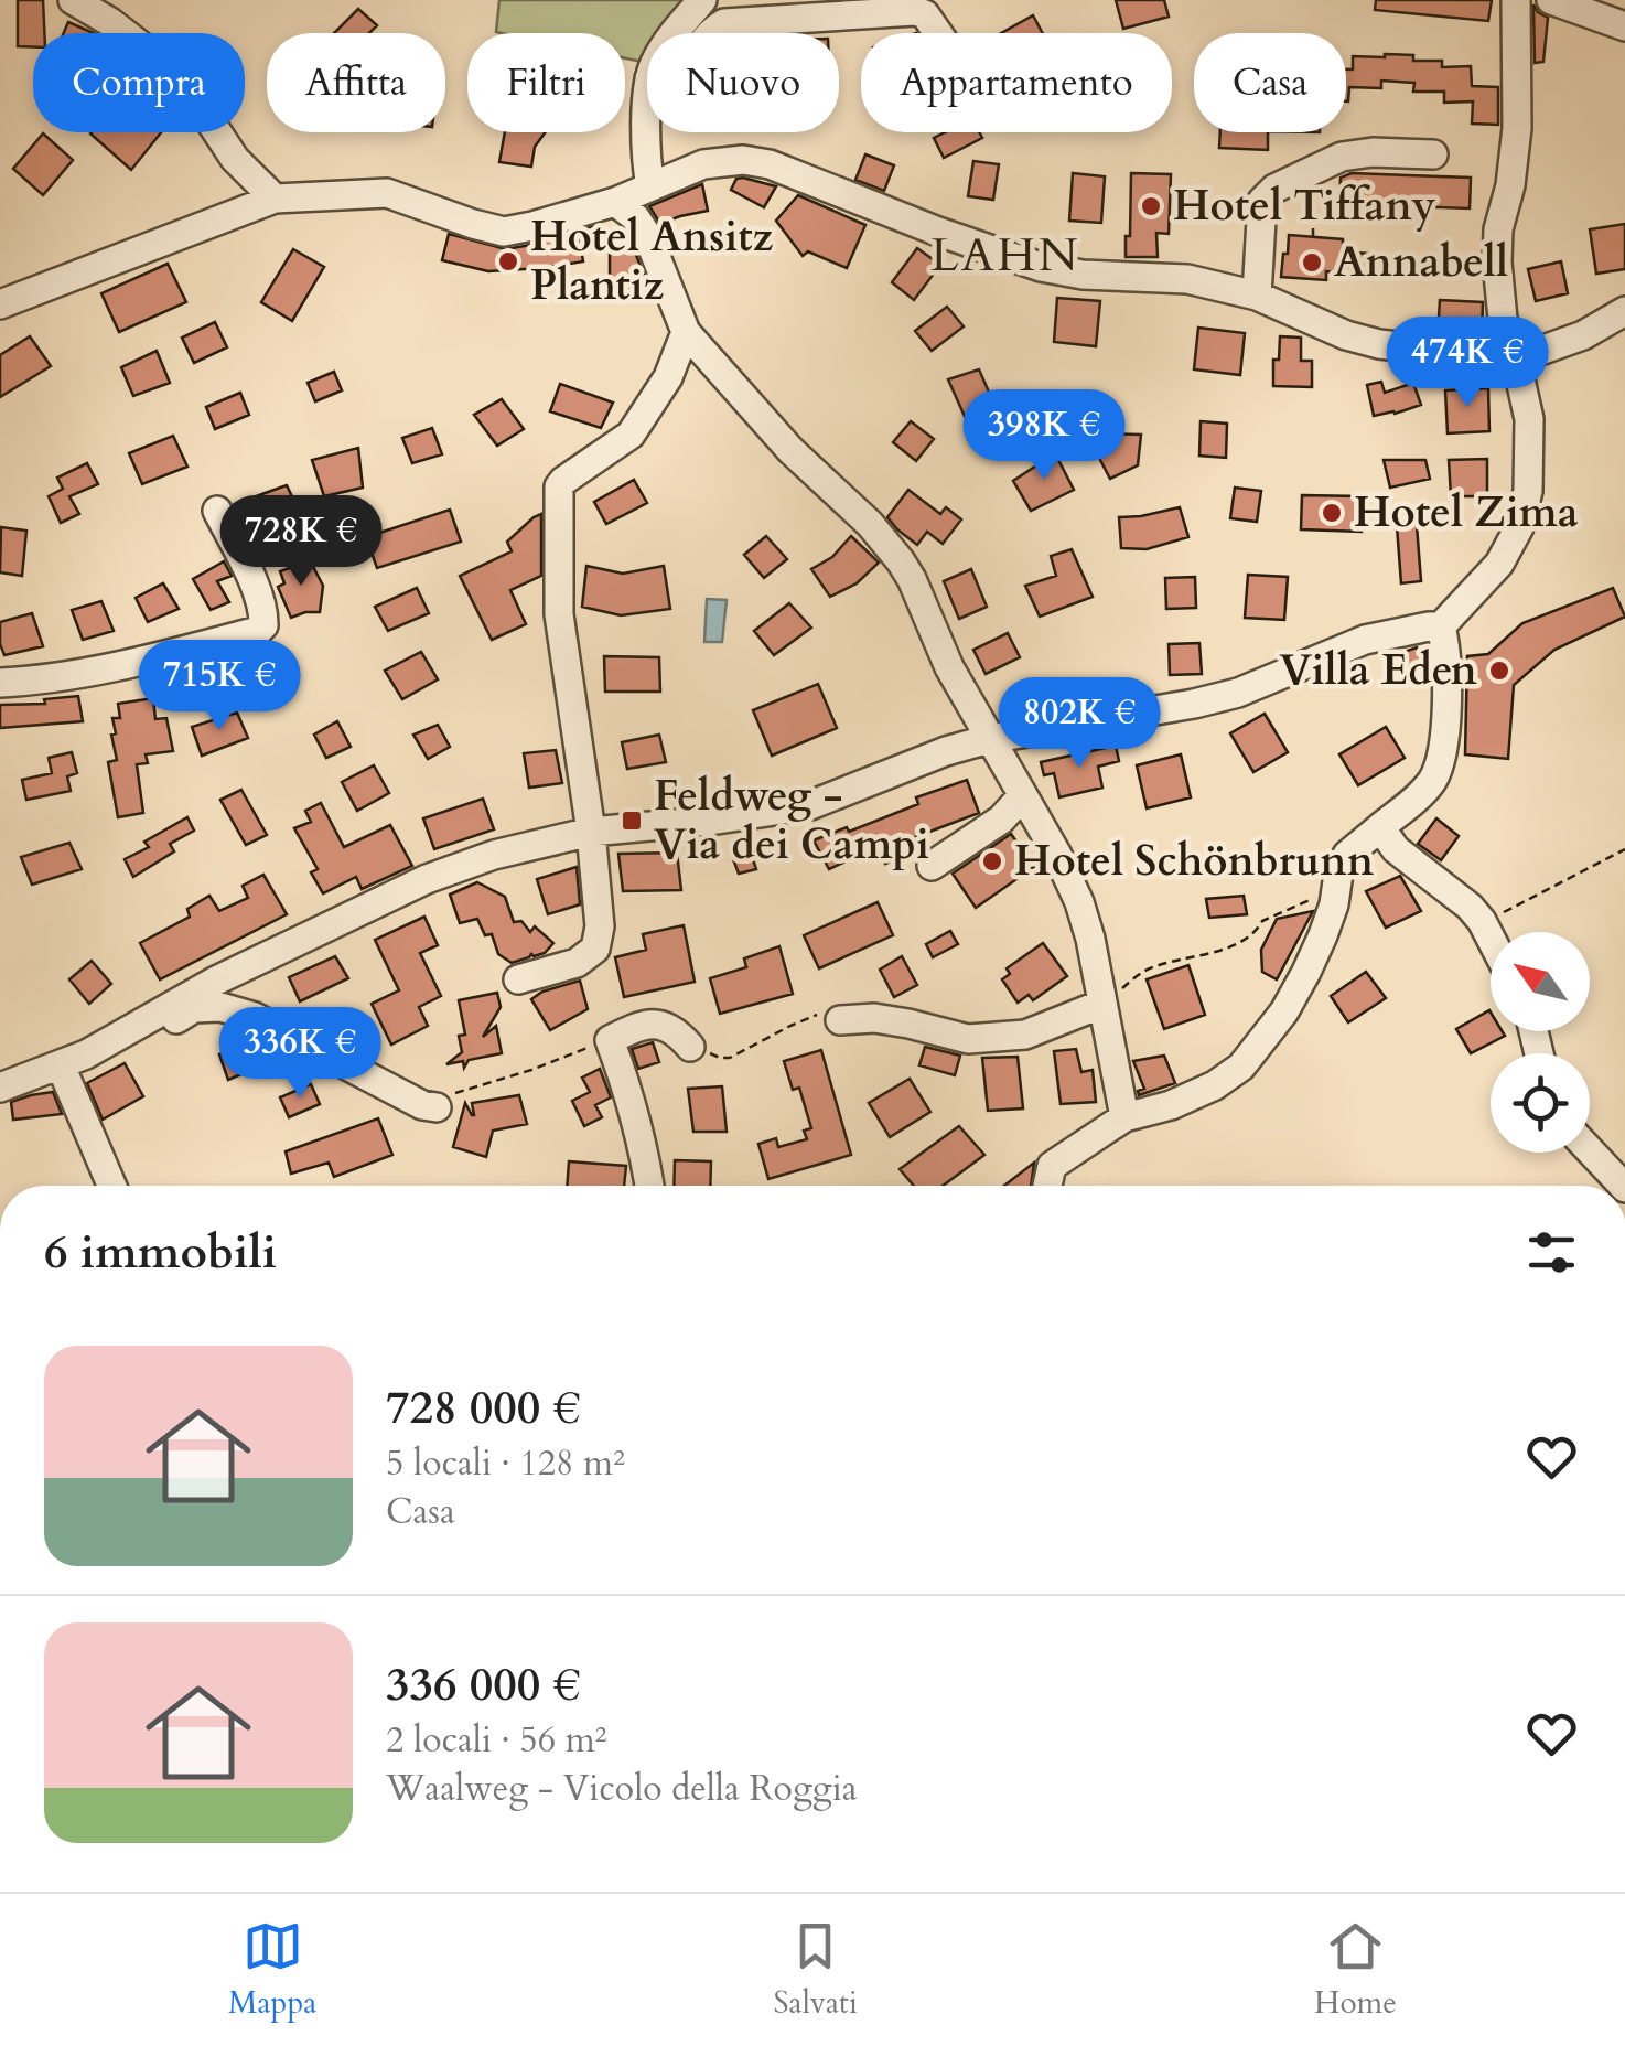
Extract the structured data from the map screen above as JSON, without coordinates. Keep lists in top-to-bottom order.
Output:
{
  "districts": ["LAHN"],
  "places": {
    "other": [
      "Hotel Tiffany",
      "Hotel Ansitz Plantiz",
      "Annabell",
      "Hotel Zima",
      "Villa Eden",
      "Hotel Schönbrunn"
    ],
    "transit": ["Feldweg - Via dei Campi"]
  },
  "north": "top left",
  "page": {
    "chip": [
      "Compra",
      "Affitta",
      "Filtri",
      "Nuovo",
      "Appartamento",
      "Casa"
    ],
    "price": [
      "474K €",
      "398K €",
      "728K €",
      "715K €",
      "802K €",
      "336K €"
    ],
    "heading": "6 immobili",
    "list": [
      {
        "name": "728 000 €",
        "note": "5 locali · 128 m² · Casa"
      },
      {
        "name": "336 000 €",
        "note": "2 locali · 56 m² · Waalweg - Vicolo della Roggia"
      }
    ],
    "tabs": ["Mappa", "Salvati", "Home"]
  }
}
